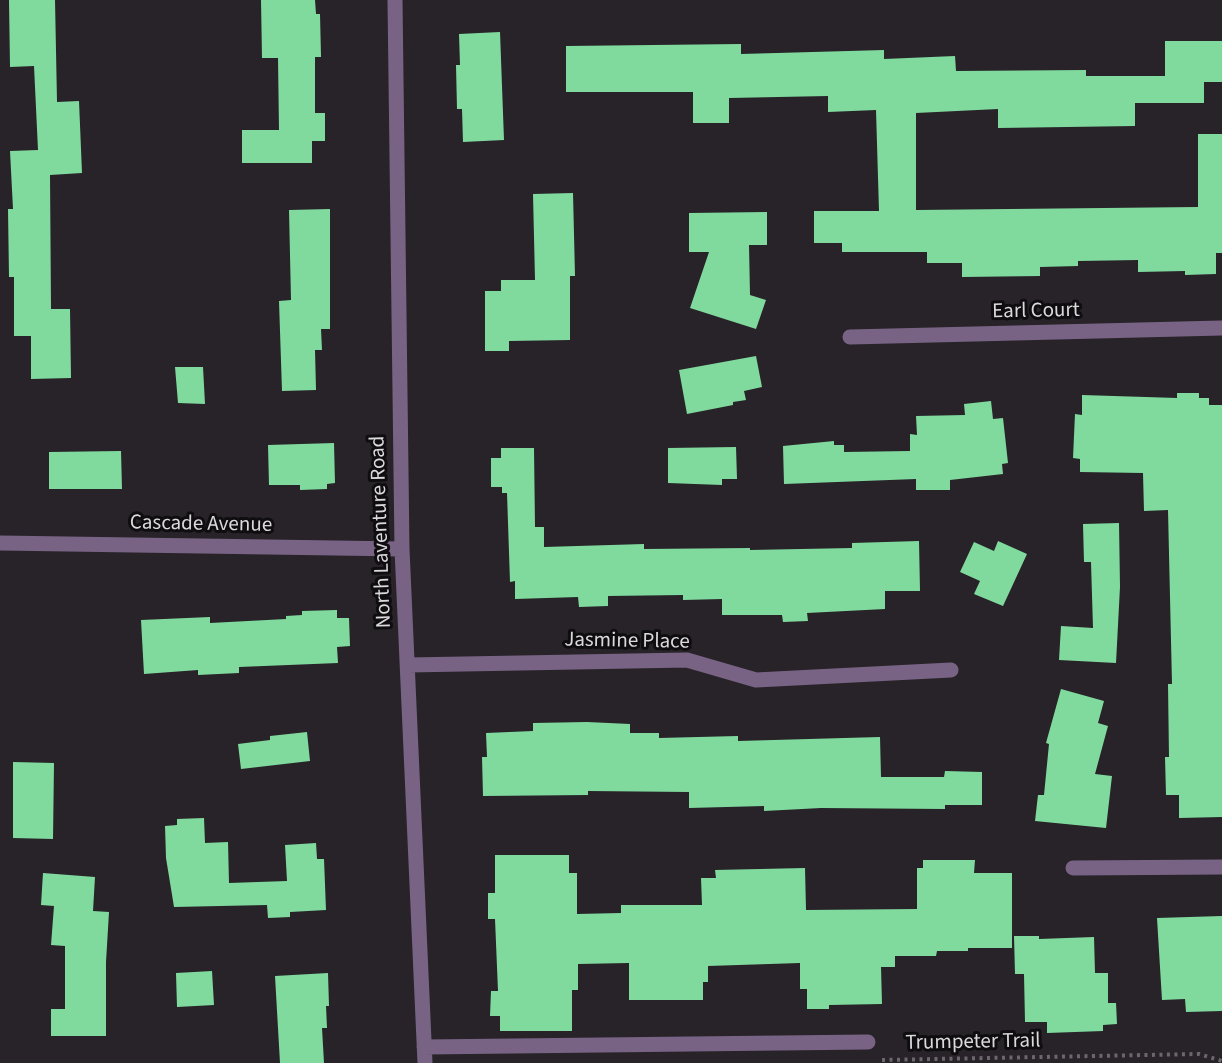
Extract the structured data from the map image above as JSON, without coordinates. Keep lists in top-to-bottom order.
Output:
{
  "streets": {
    "street": [
      "Earl Court",
      "Cascade Avenue",
      "North Laventure Road",
      "Jasmine Place"
    ],
    "path": ["Trumpeter Trail"]
  },
  "crossings": [
    ["Cascade Avenue", "North Laventure Road"],
    ["North Laventure Road", "Jasmine Place"]
  ]
}
